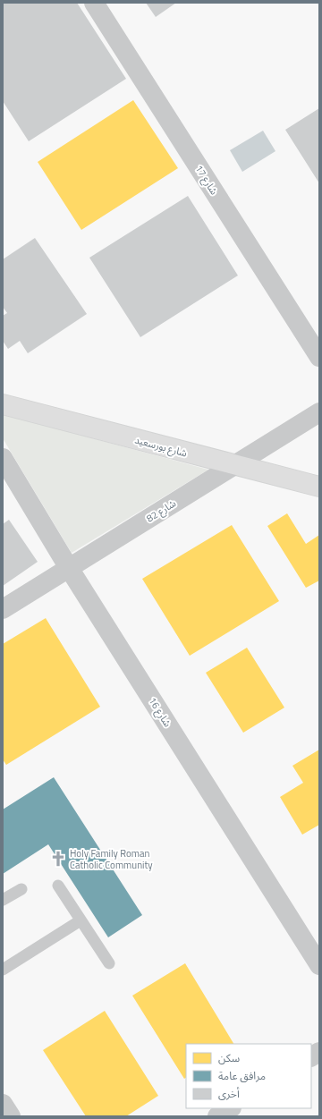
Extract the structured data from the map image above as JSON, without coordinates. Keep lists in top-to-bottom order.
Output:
{
  "streets": {
    "main road": ["شارع بورسعيد"],
    "street": ["شارع 17", "شارع 82", "شارع 16"]
  },
  "crossings": [
    ["شارع بورسعيد", "شارع 82"],
    ["شارع 82", "شارع 16"]
  ],
  "places": {
    "church": ["Holy Family Roman Catholic Community"]
  },
  "legend": ["سكن", "مرافق عامة", "أخرى"]
}
